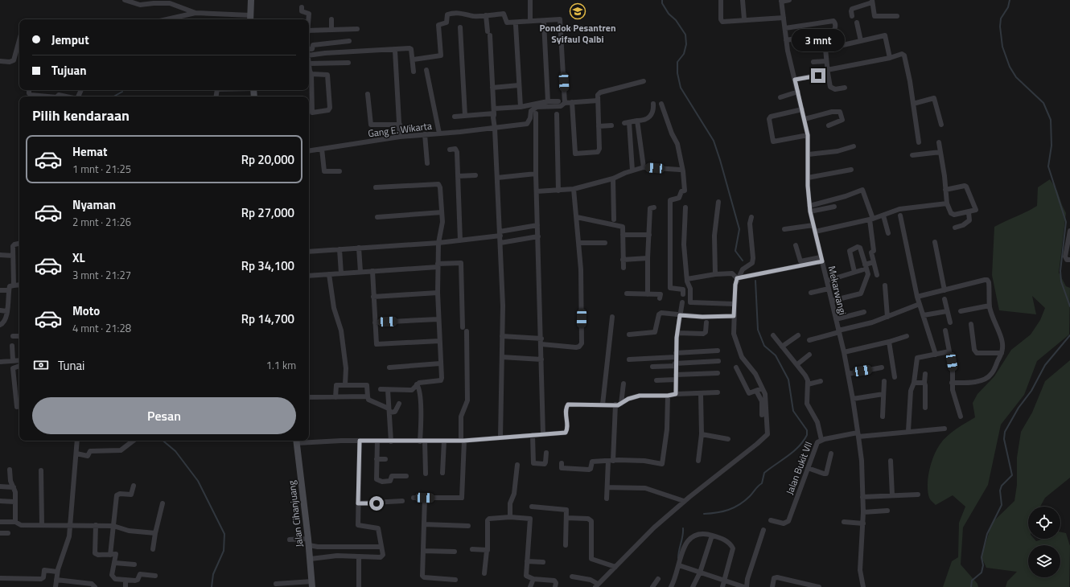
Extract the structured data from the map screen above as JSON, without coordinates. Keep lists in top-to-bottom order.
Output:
{
  "streets": {
    "main road": ["Jalan Cihanjuang"],
    "street": ["Gang E. Wikarta", "Mekarwangi", "Jalan Bukit VII"]
  },
  "crossings": [
    ["Mekarwangi", "Jalan Bukit VII"]
  ],
  "places": {
    "school or university": ["Pondok Pesantren Syifaul Qalbi"]
  },
  "page": {
    "banner": ["Jemput", "Tujuan"],
    "bubble": "3 mnt",
    "heading": "Pilih kendaraan",
    "list": [
      {
        "name": "Hemat",
        "note": "1 mnt · 21:25",
        "value": "Rp 20,000"
      },
      {
        "name": "Nyaman",
        "note": "2 mnt · 21:26",
        "value": "Rp 27,000"
      },
      {
        "name": "XL",
        "note": "3 mnt · 21:27",
        "value": "Rp 34,100"
      },
      {
        "name": "Moto",
        "note": "4 mnt · 21:28",
        "value": "Rp 14,700"
      }
    ],
    "pay": ["Tunai", "1.1 km"],
    "buttons": "Pesan"
  }
}
